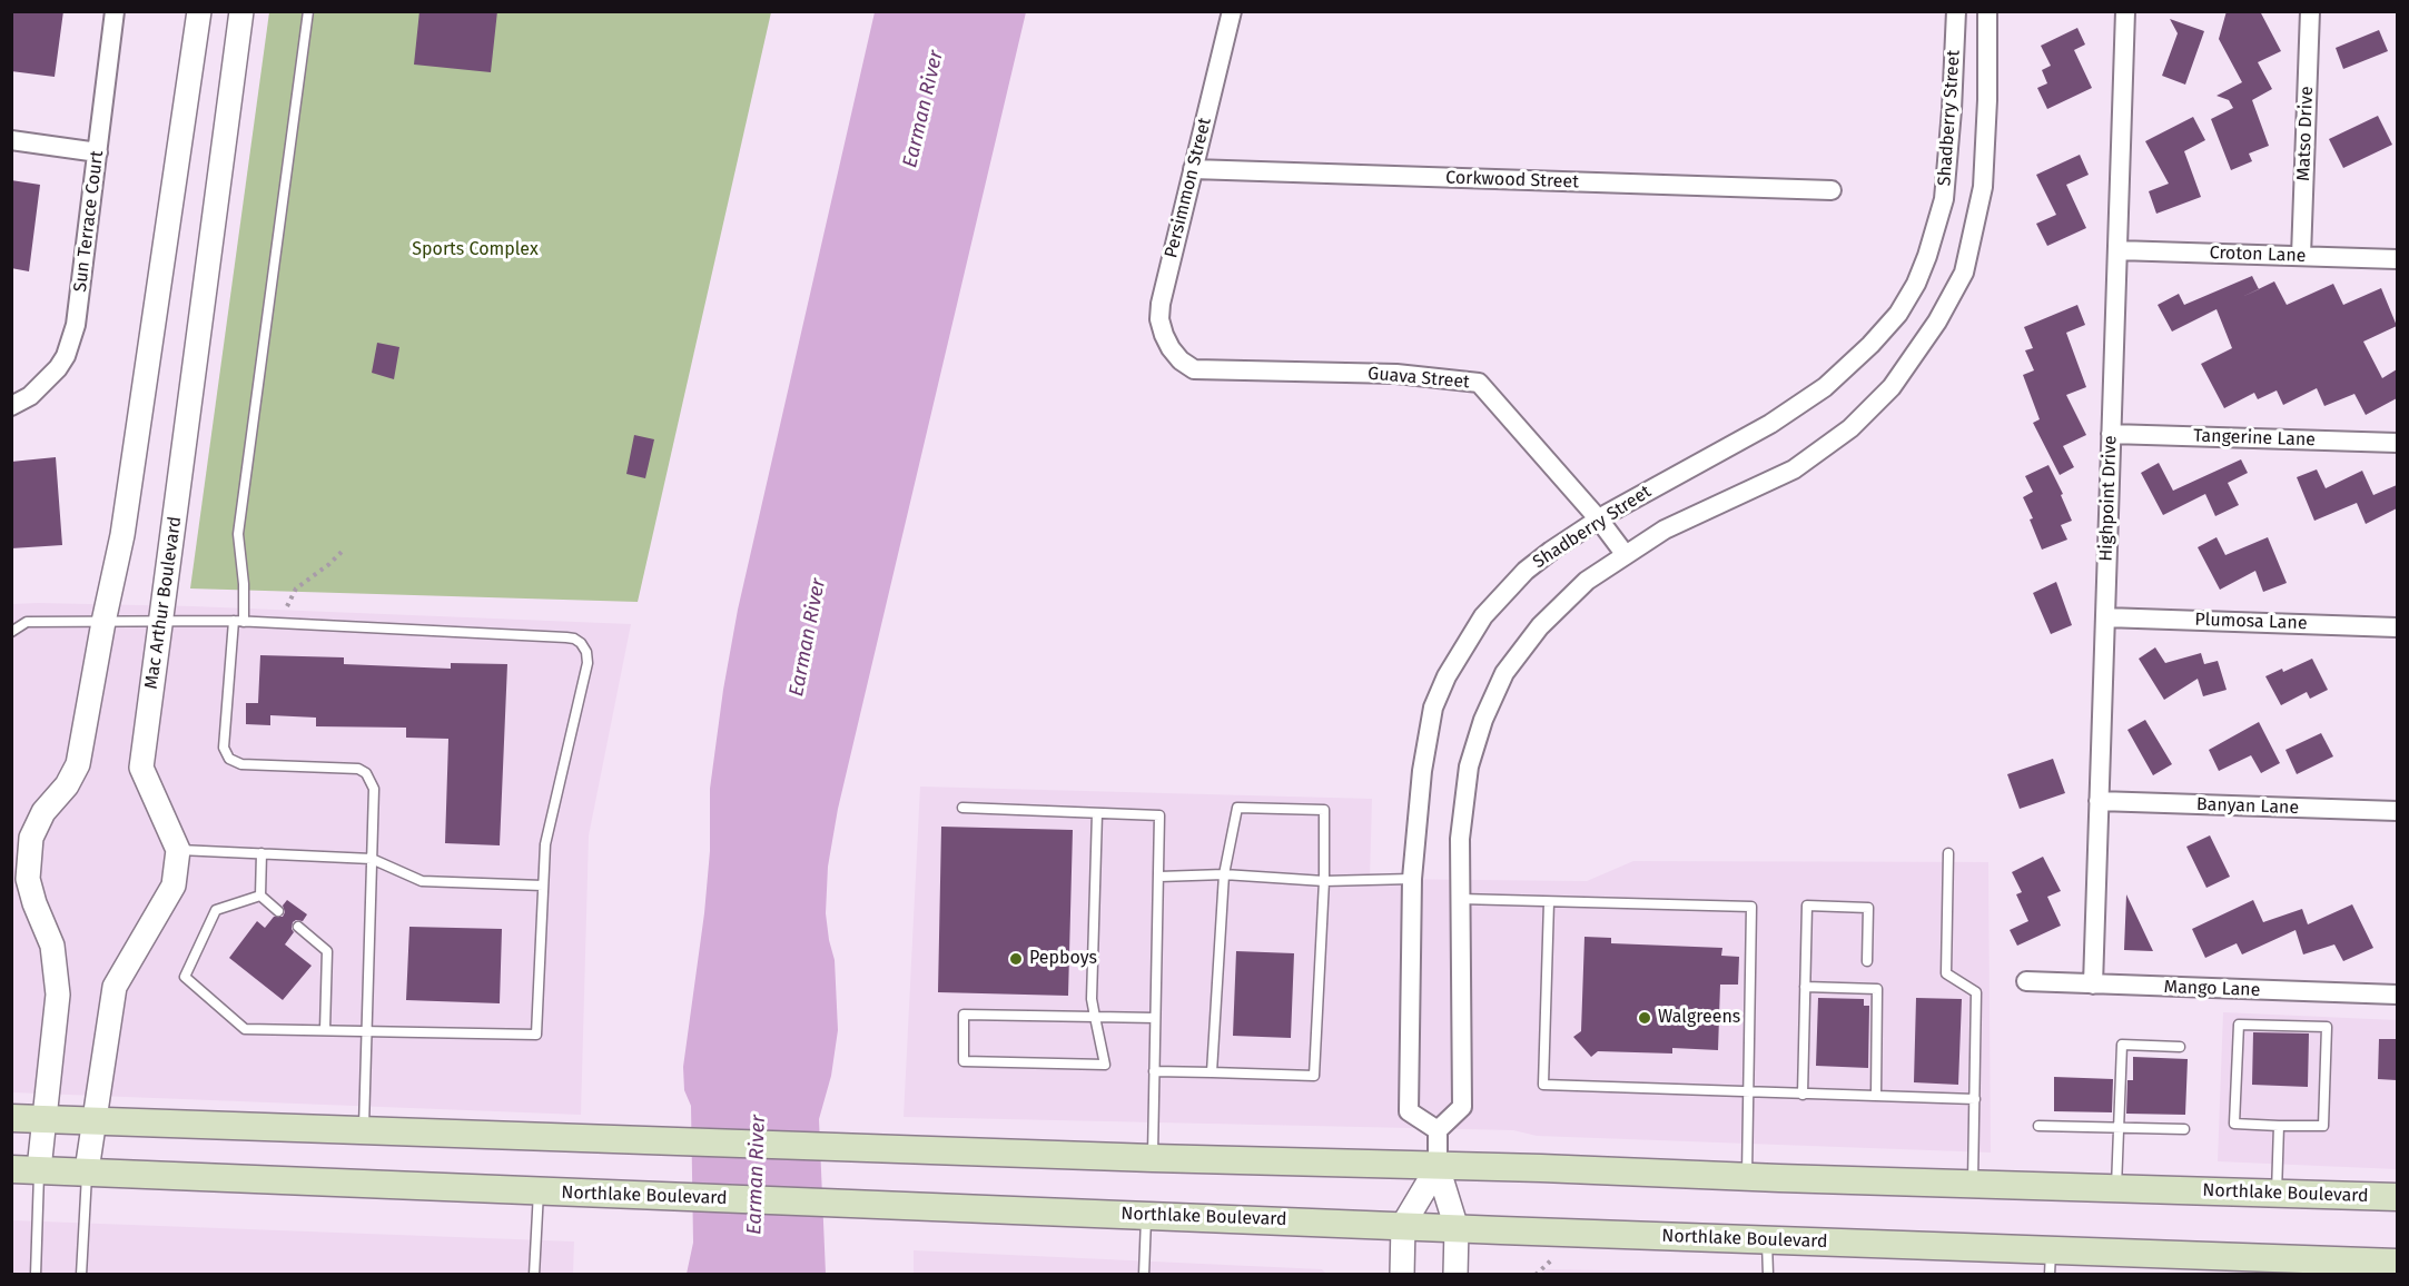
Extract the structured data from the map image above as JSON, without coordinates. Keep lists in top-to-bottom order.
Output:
{
  "streets": {
    "main road": ["Northlake Boulevard"],
    "street": [
      "Shadberry Street",
      "Matso Drive",
      "Corkwood Street",
      "Persimmon Street",
      "Sun Terrace Court",
      "Croton Lane",
      "Guava Street",
      "Tangerine Lane",
      "Highpoint Drive",
      "Mac Arthur Boulevard",
      "Plumosa Lane",
      "Banyan Lane",
      "Mango Lane"
    ]
  },
  "crossings": [
    ["Shadberry Street", "Guava Street"],
    ["Matso Drive", "Croton Lane"],
    ["Corkwood Street", "Persimmon Street"],
    ["Persimmon Street", "Guava Street"],
    ["Croton Lane", "Highpoint Drive"],
    ["Tangerine Lane", "Highpoint Drive"],
    ["Highpoint Drive", "Plumosa Lane"],
    ["Highpoint Drive", "Banyan Lane"],
    ["Highpoint Drive", "Mango Lane"]
  ],
  "water": ["Earman River"],
  "parks": ["Sports Complex"],
  "places": ["Pepboys", "Walgreens"]
}
